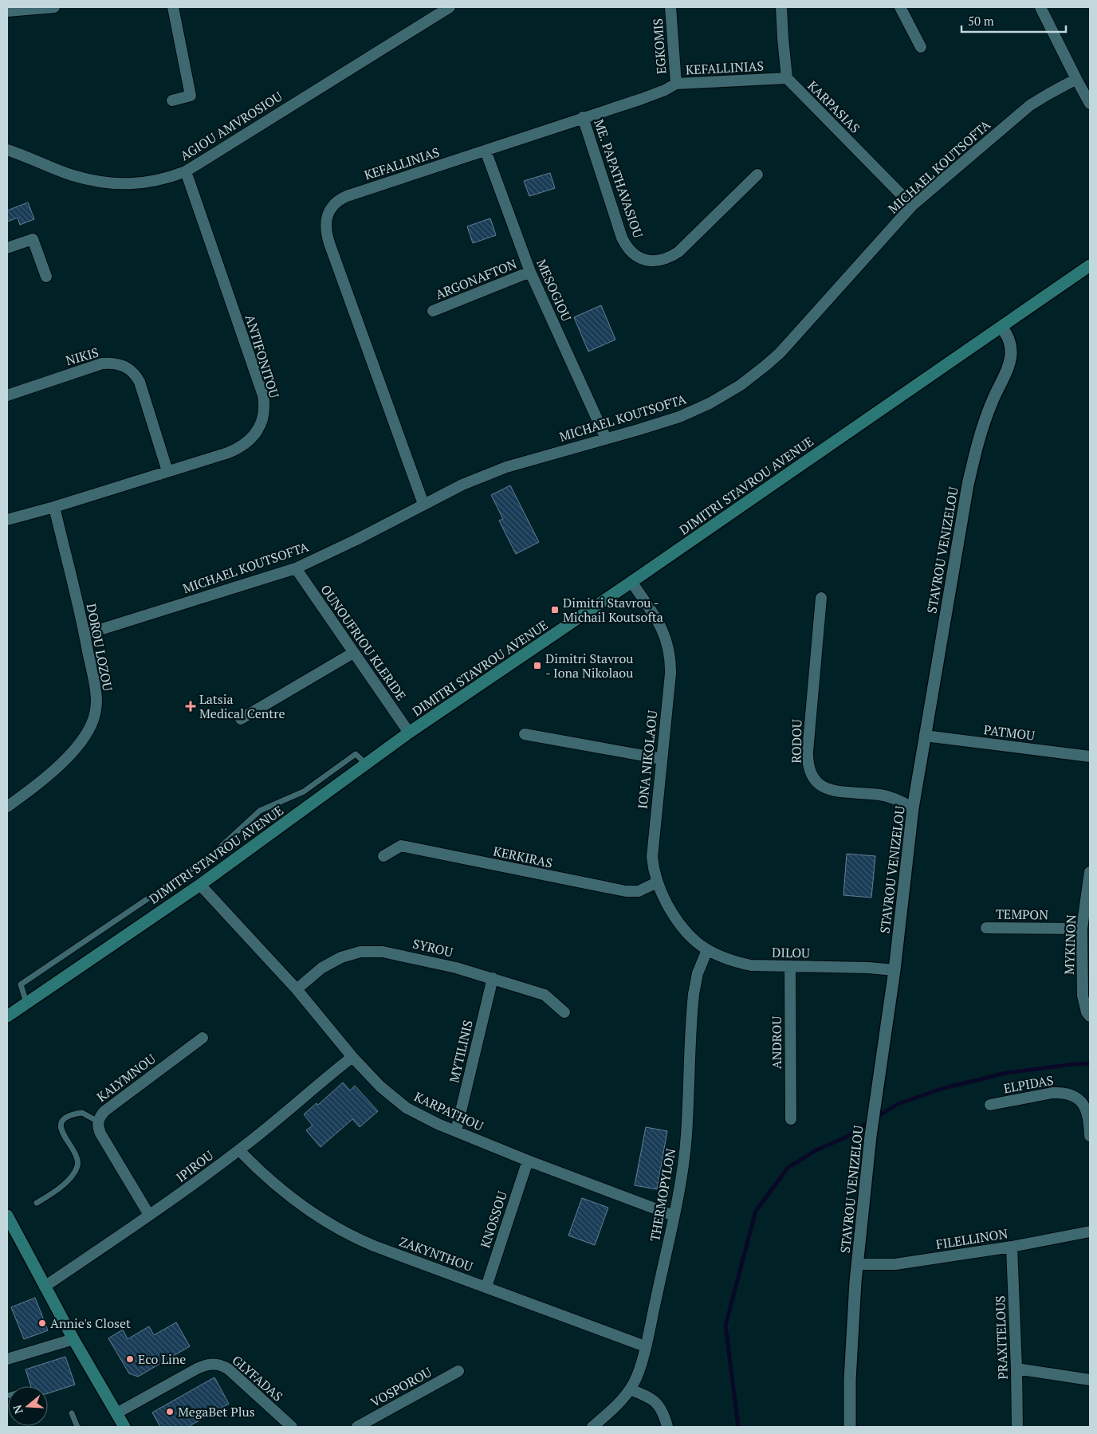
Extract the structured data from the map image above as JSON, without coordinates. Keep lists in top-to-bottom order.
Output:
{
  "streets": {
    "main road": ["DIMITRI STAVROU AVENUE"],
    "street": [
      "EGKOMIS",
      "KEFALLINIAS",
      "KARPASIAS",
      "AGIOU AMVROSIOU",
      "MICHAEL KOUTSOFTA",
      "ME. PAPATHAVASIOU",
      "ARGONAFTON",
      "MESOGIOU",
      "NIKIS",
      "ANTIFONITOU",
      "STAVROU VENIZELOU",
      "OUNOUFRIOU KLERIDE",
      "DOROU LOZOU",
      "PATMOU",
      "RODOU",
      "IONA NIKOLAOU",
      "KERKIRAS",
      "TEMPON",
      "MYKINON",
      "SYROU",
      "DILOU",
      "ANDROU",
      "MYTILINIS",
      "KALYMNOU",
      "ELPIDAS",
      "KARPATHOU",
      "IPIROU",
      "THERMOPYLON",
      "KNOSSOU",
      "FILELLINON",
      "ZAKYNTHOU",
      "PRAXITELOUS",
      "GLYFADAS",
      "VOSPOROU"
    ]
  },
  "crossings": [
    ["EGKOMIS", "KEFALLINIAS"],
    ["KEFALLINIAS", "KARPASIAS"],
    ["KEFALLINIAS", "MICHAEL KOUTSOFTA"],
    ["KEFALLINIAS", "ME. PAPATHAVASIOU"],
    ["KEFALLINIAS", "MESOGIOU"],
    ["KARPASIAS", "MICHAEL KOUTSOFTA"],
    ["AGIOU AMVROSIOU", "ANTIFONITOU"],
    ["MICHAEL KOUTSOFTA", "MESOGIOU"],
    ["MICHAEL KOUTSOFTA", "OUNOUFRIOU KLERIDE"],
    ["MICHAEL KOUTSOFTA", "DOROU LOZOU"],
    ["ARGONAFTON", "MESOGIOU"],
    ["NIKIS", "ANTIFONITOU"],
    ["ANTIFONITOU", "DOROU LOZOU"],
    ["DIMITRI STAVROU AVENUE", "STAVROU VENIZELOU"],
    ["DIMITRI STAVROU AVENUE", "OUNOUFRIOU KLERIDE"],
    ["DIMITRI STAVROU AVENUE", "IONA NIKOLAOU"],
    ["DIMITRI STAVROU AVENUE", "KARPATHOU"],
    ["STAVROU VENIZELOU", "PATMOU"],
    ["STAVROU VENIZELOU", "RODOU"],
    ["STAVROU VENIZELOU", "DILOU"],
    ["STAVROU VENIZELOU", "FILELLINON"],
    ["IONA NIKOLAOU", "KERKIRAS"],
    ["IONA NIKOLAOU", "DILOU"],
    ["TEMPON", "MYKINON"],
    ["SYROU", "MYTILINIS"],
    ["SYROU", "KARPATHOU"],
    ["DILOU", "ANDROU"],
    ["DILOU", "THERMOPYLON"],
    ["MYTILINIS", "KARPATHOU"],
    ["KALYMNOU", "IPIROU"],
    ["KARPATHOU", "IPIROU"],
    ["KARPATHOU", "THERMOPYLON"],
    ["KARPATHOU", "KNOSSOU"],
    ["IPIROU", "ZAKYNTHOU"],
    ["THERMOPYLON", "ZAKYNTHOU"],
    ["KNOSSOU", "ZAKYNTHOU"],
    ["FILELLINON", "PRAXITELOUS"]
  ],
  "places": {
    "transit": ["Dimitri Stavrou - Michail Koutsofta", "Dimitri Stavrou - Iona Nikolaou"],
    "health": ["Latsia Medical Centre"],
    "other": ["Annie's Closet", "Eco Line", "MegaBet Plus"]
  },
  "scale_bar": "50 m",
  "north": "left"
}
